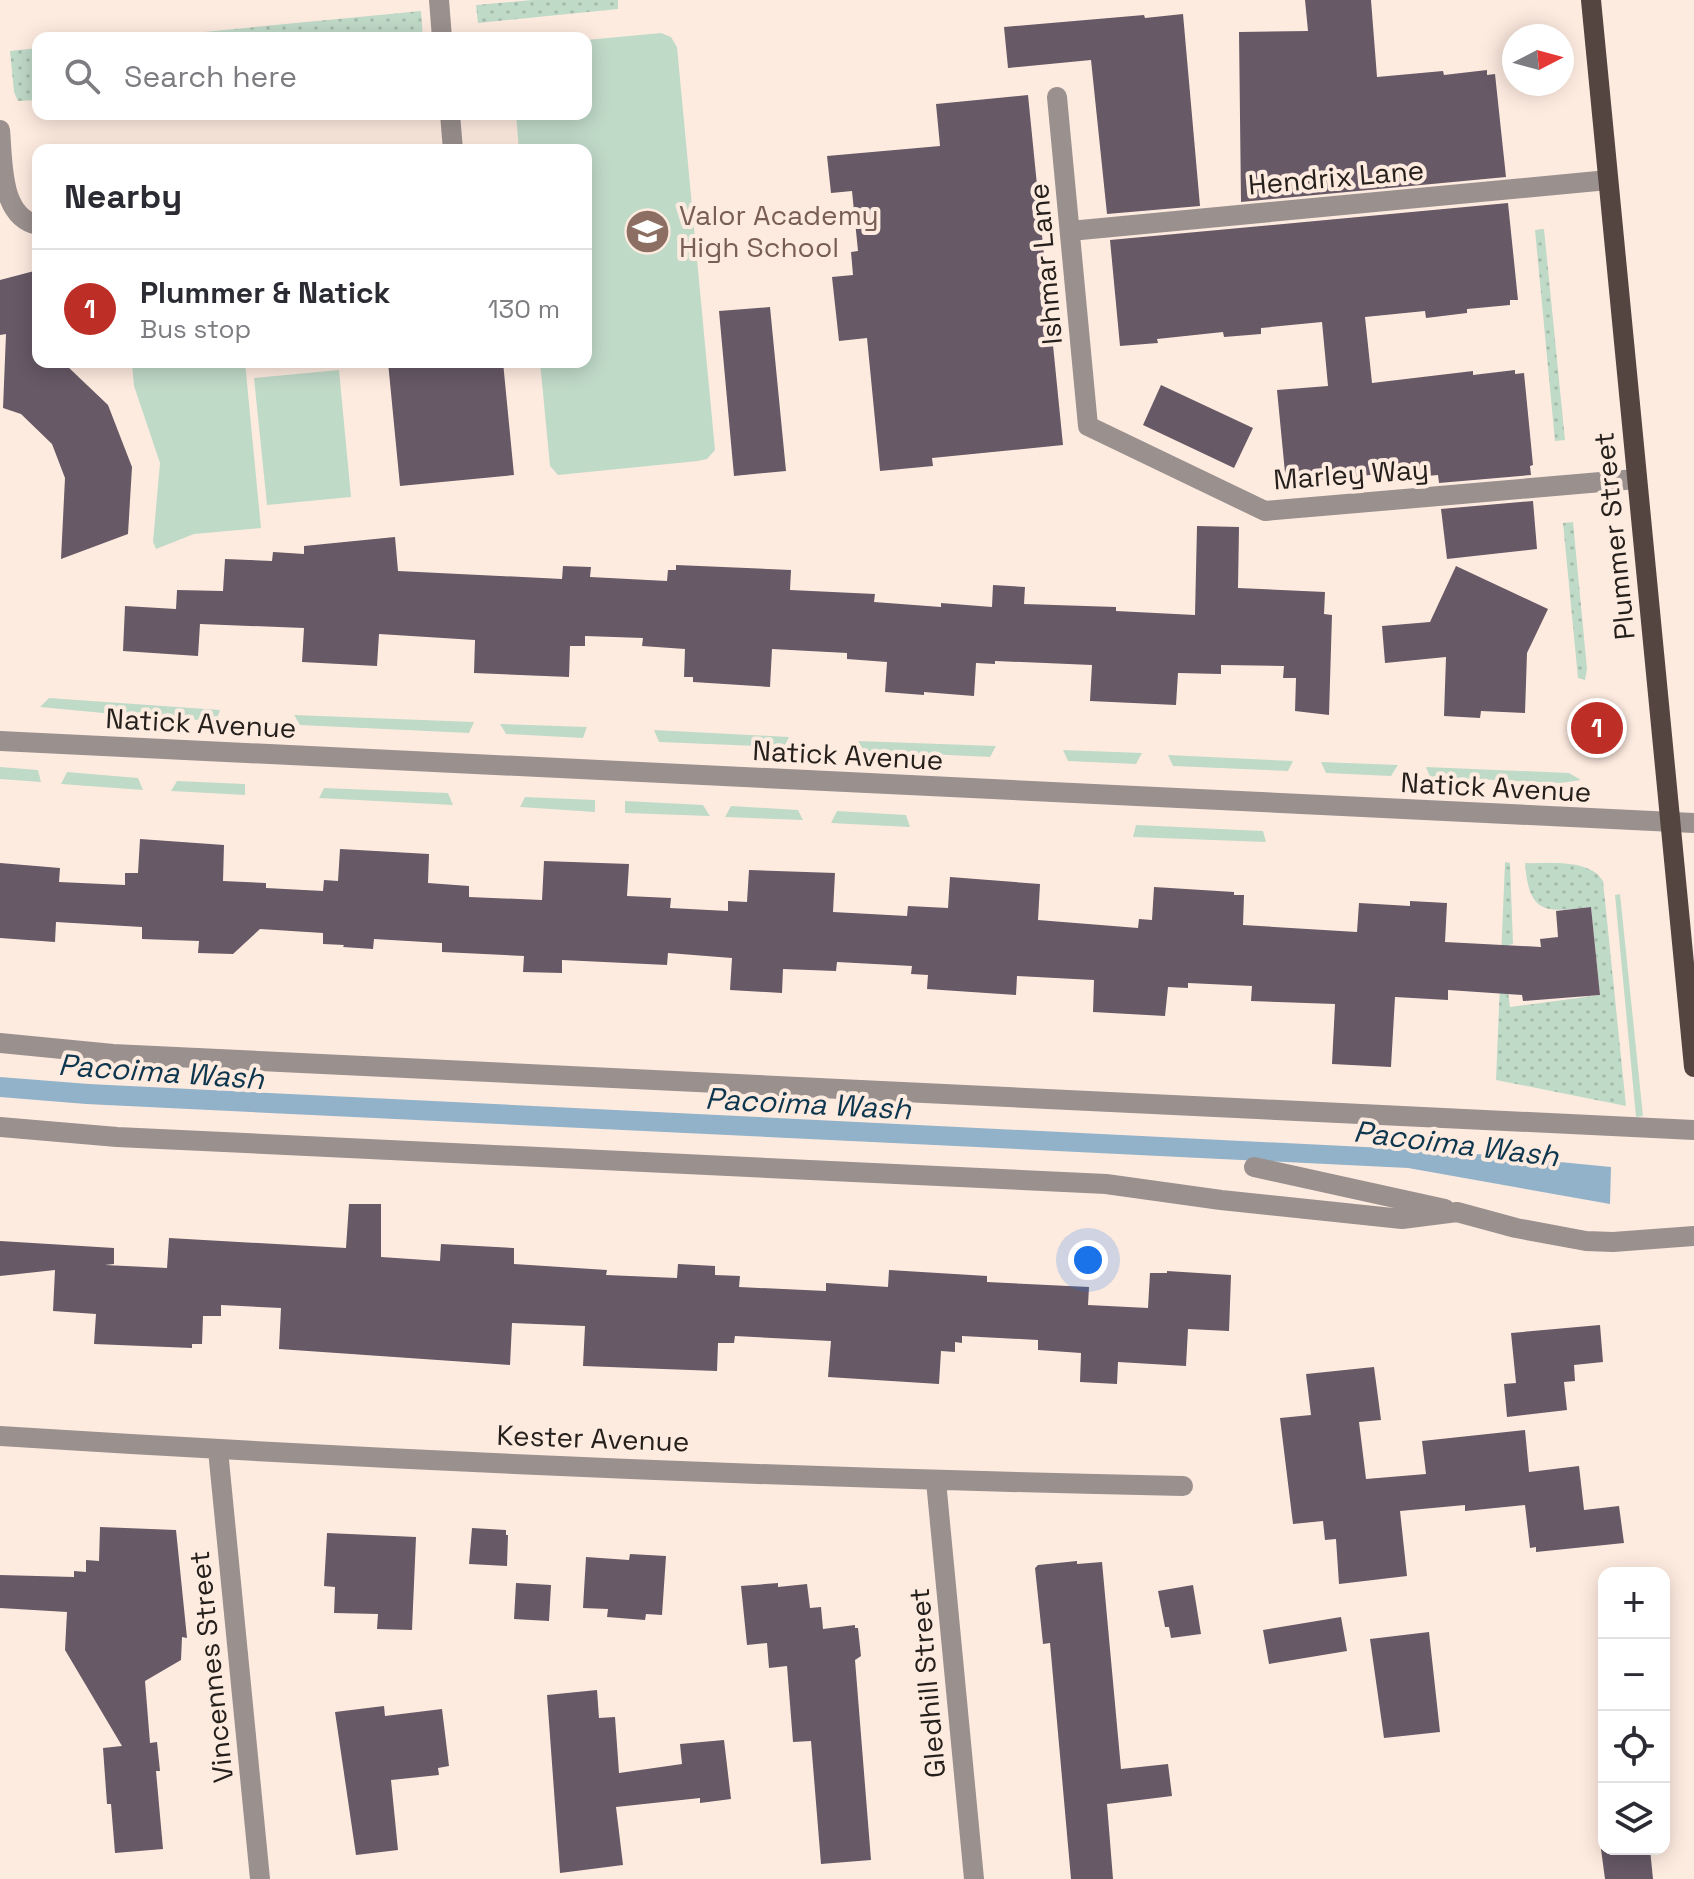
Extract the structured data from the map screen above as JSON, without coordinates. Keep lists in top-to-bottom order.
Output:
{
  "streets": {
    "main road": ["Plummer Street"],
    "street": [
      "Hendrix Lane",
      "Ishmar Lane",
      "Marley Way",
      "Natick Avenue",
      "Kester Avenue",
      "Vincennes Street",
      "Gledhill Street"
    ]
  },
  "crossings": [
    ["Hendrix Lane", "Ishmar Lane"],
    ["Hendrix Lane", "Plummer Street"],
    ["Ishmar Lane", "Marley Way"],
    ["Marley Way", "Plummer Street"],
    ["Plummer Street", "Natick Avenue"],
    ["Kester Avenue", "Vincennes Street"],
    ["Kester Avenue", "Gledhill Street"]
  ],
  "water": ["Pacoima Wash"],
  "places": {
    "school or university": ["Valor Academy High School"]
  },
  "north": "right",
  "page": {
    "search": "Search here",
    "heading": "Nearby",
    "list": [
      {
        "mark": "1",
        "name": "Plummer & Natick",
        "note": "Bus stop",
        "value": "130 m"
      }
    ],
    "pins": "1",
    "map_buttons": ["+", "−"]
  }
}
